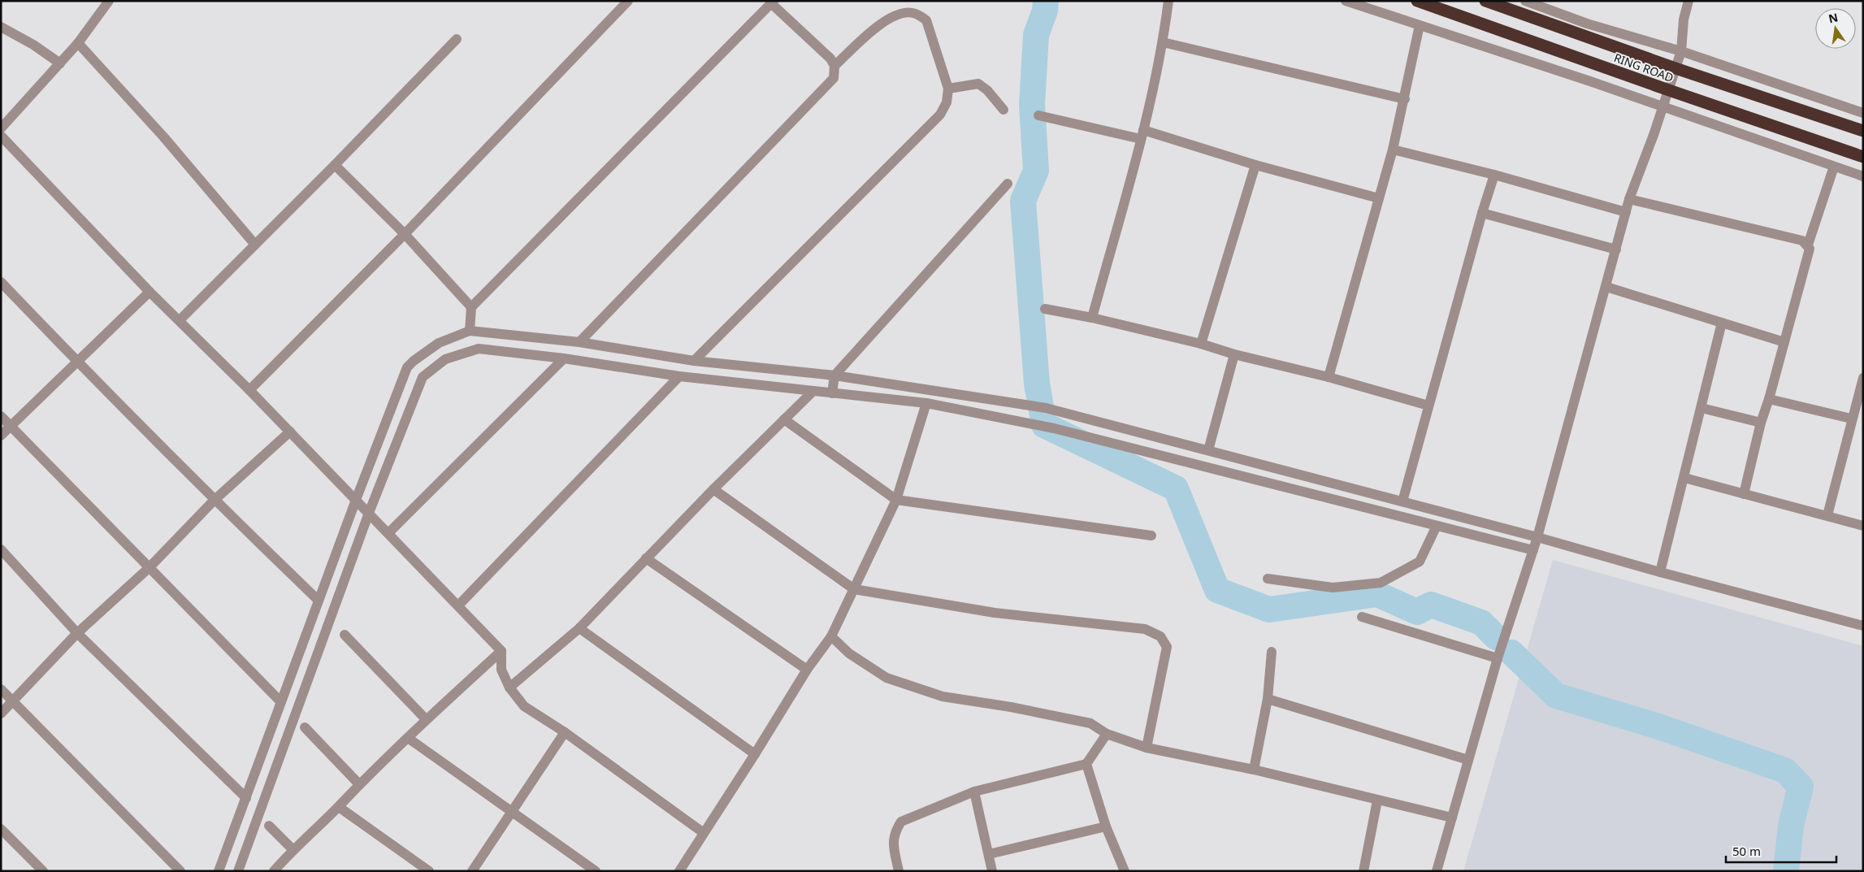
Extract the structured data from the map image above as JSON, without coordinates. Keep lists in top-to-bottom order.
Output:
{
  "streets": {
    "highway": ["RING ROAD"]
  },
  "scale_bar": "50 m",
  "north": "top"
}
